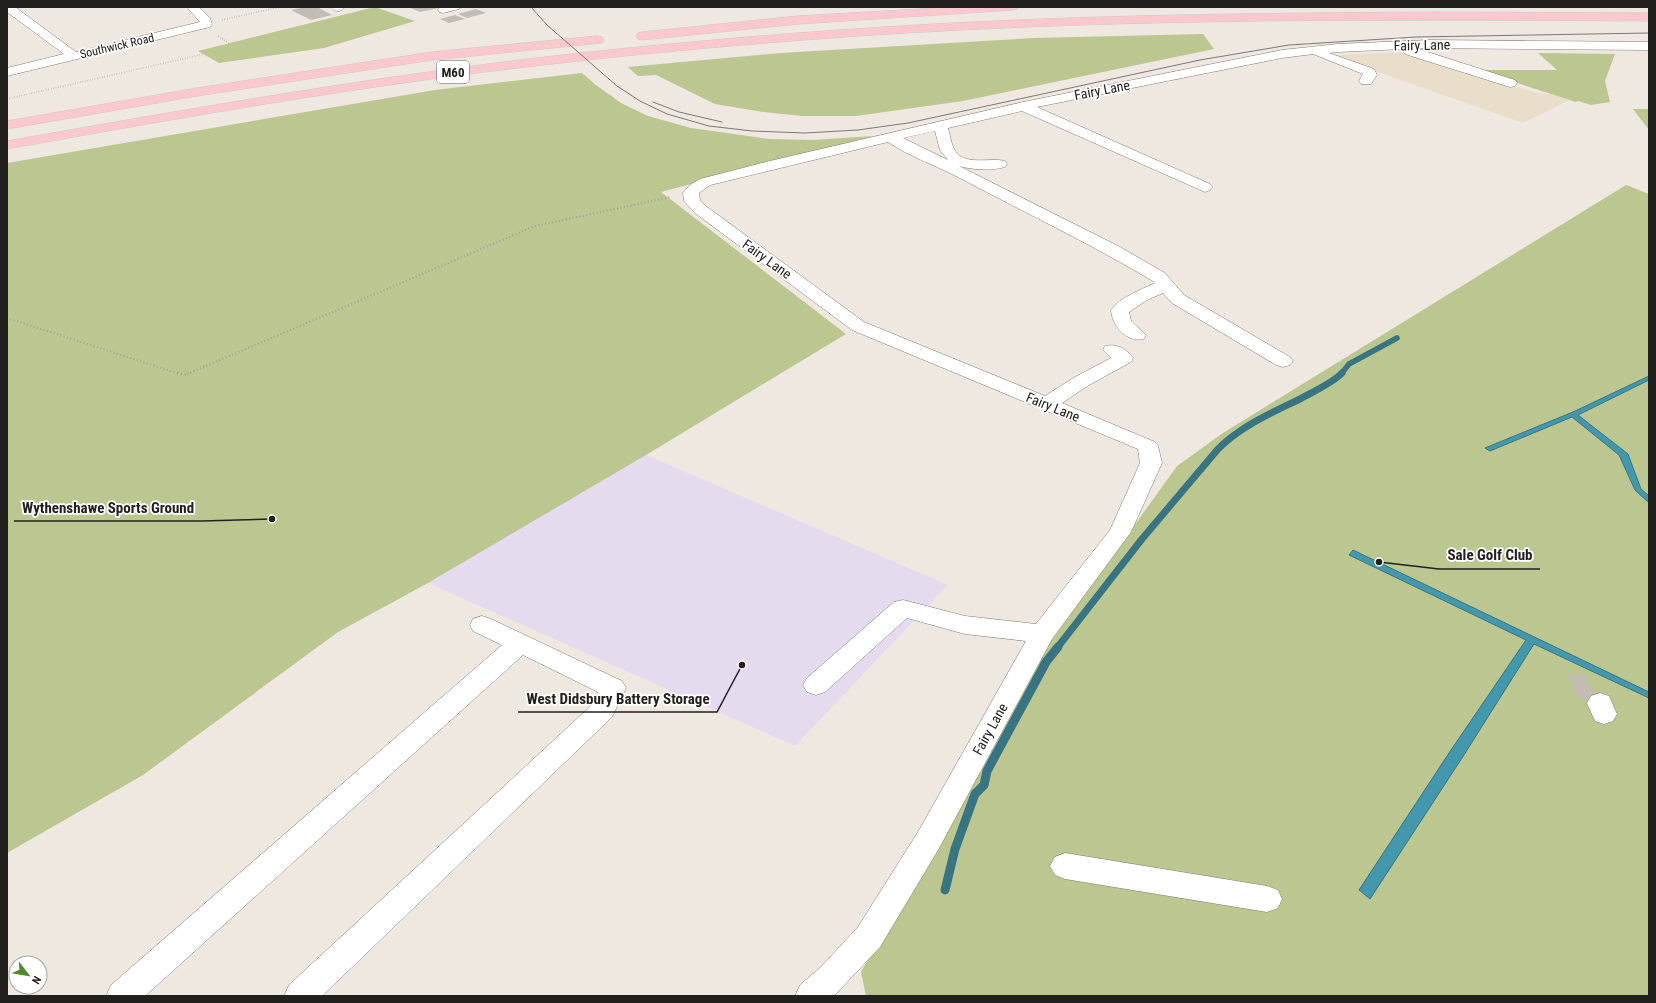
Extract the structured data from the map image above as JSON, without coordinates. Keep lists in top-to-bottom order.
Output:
{
  "streets": {
    "highway": ["M60"],
    "street": ["Fairy Lane", "Southwick Road"]
  },
  "places": ["Wythenshawe Sports Ground", "Sale Golf Club", "West Didsbury Battery Storage"],
  "north": "bottom right"
}
